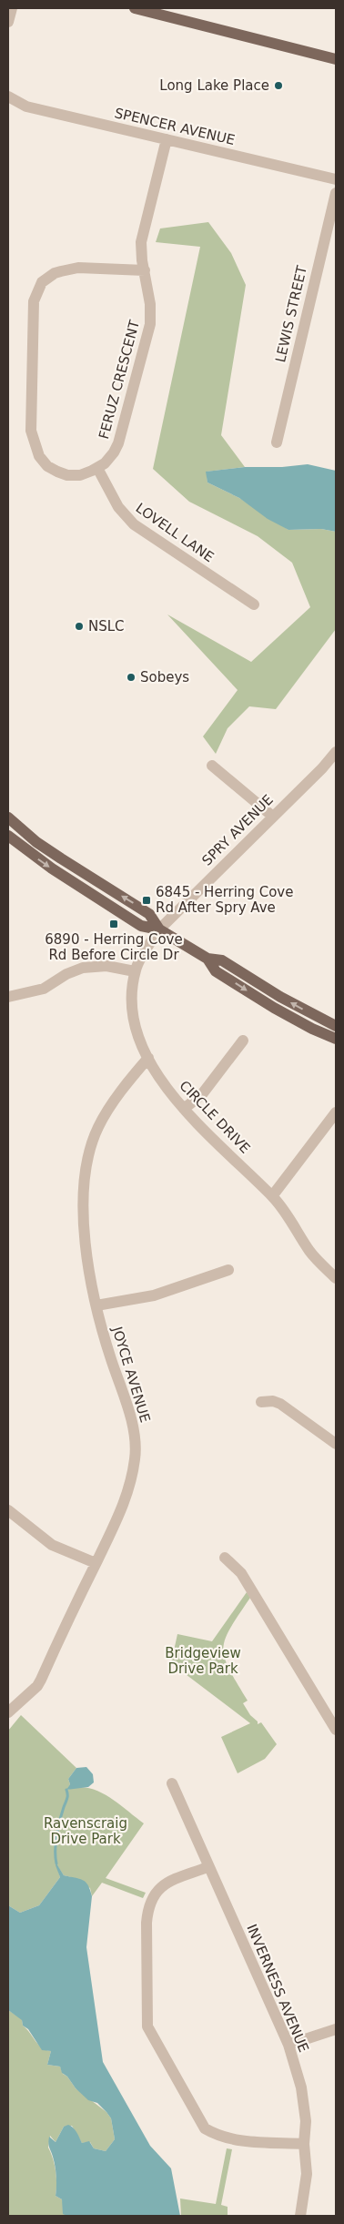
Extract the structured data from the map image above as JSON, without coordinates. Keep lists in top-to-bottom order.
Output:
{
  "streets": {
    "street": [
      "SPENCER AVENUE",
      "LEWIS STREET",
      "FERUZ CRESCENT",
      "LOVELL LANE",
      "SPRY AVENUE",
      "CIRCLE DRIVE",
      "JOYCE AVENUE",
      "INVERNESS AVENUE"
    ]
  },
  "crossings": [
    ["SPENCER AVENUE", "FERUZ CRESCENT"],
    ["FERUZ CRESCENT", "LOVELL LANE"],
    ["SPRY AVENUE", "CIRCLE DRIVE"],
    ["CIRCLE DRIVE", "JOYCE AVENUE"]
  ],
  "parks": ["Bridgeview Drive Park", "Ravenscraig Drive Park"],
  "places": {
    "other": ["Long Lake Place", "NSLC", "Sobeys"],
    "transit": ["6845 - Herring Cove Rd After Spry Ave", "6890 - Herring Cove Rd Before Circle Dr"]
  }
}
